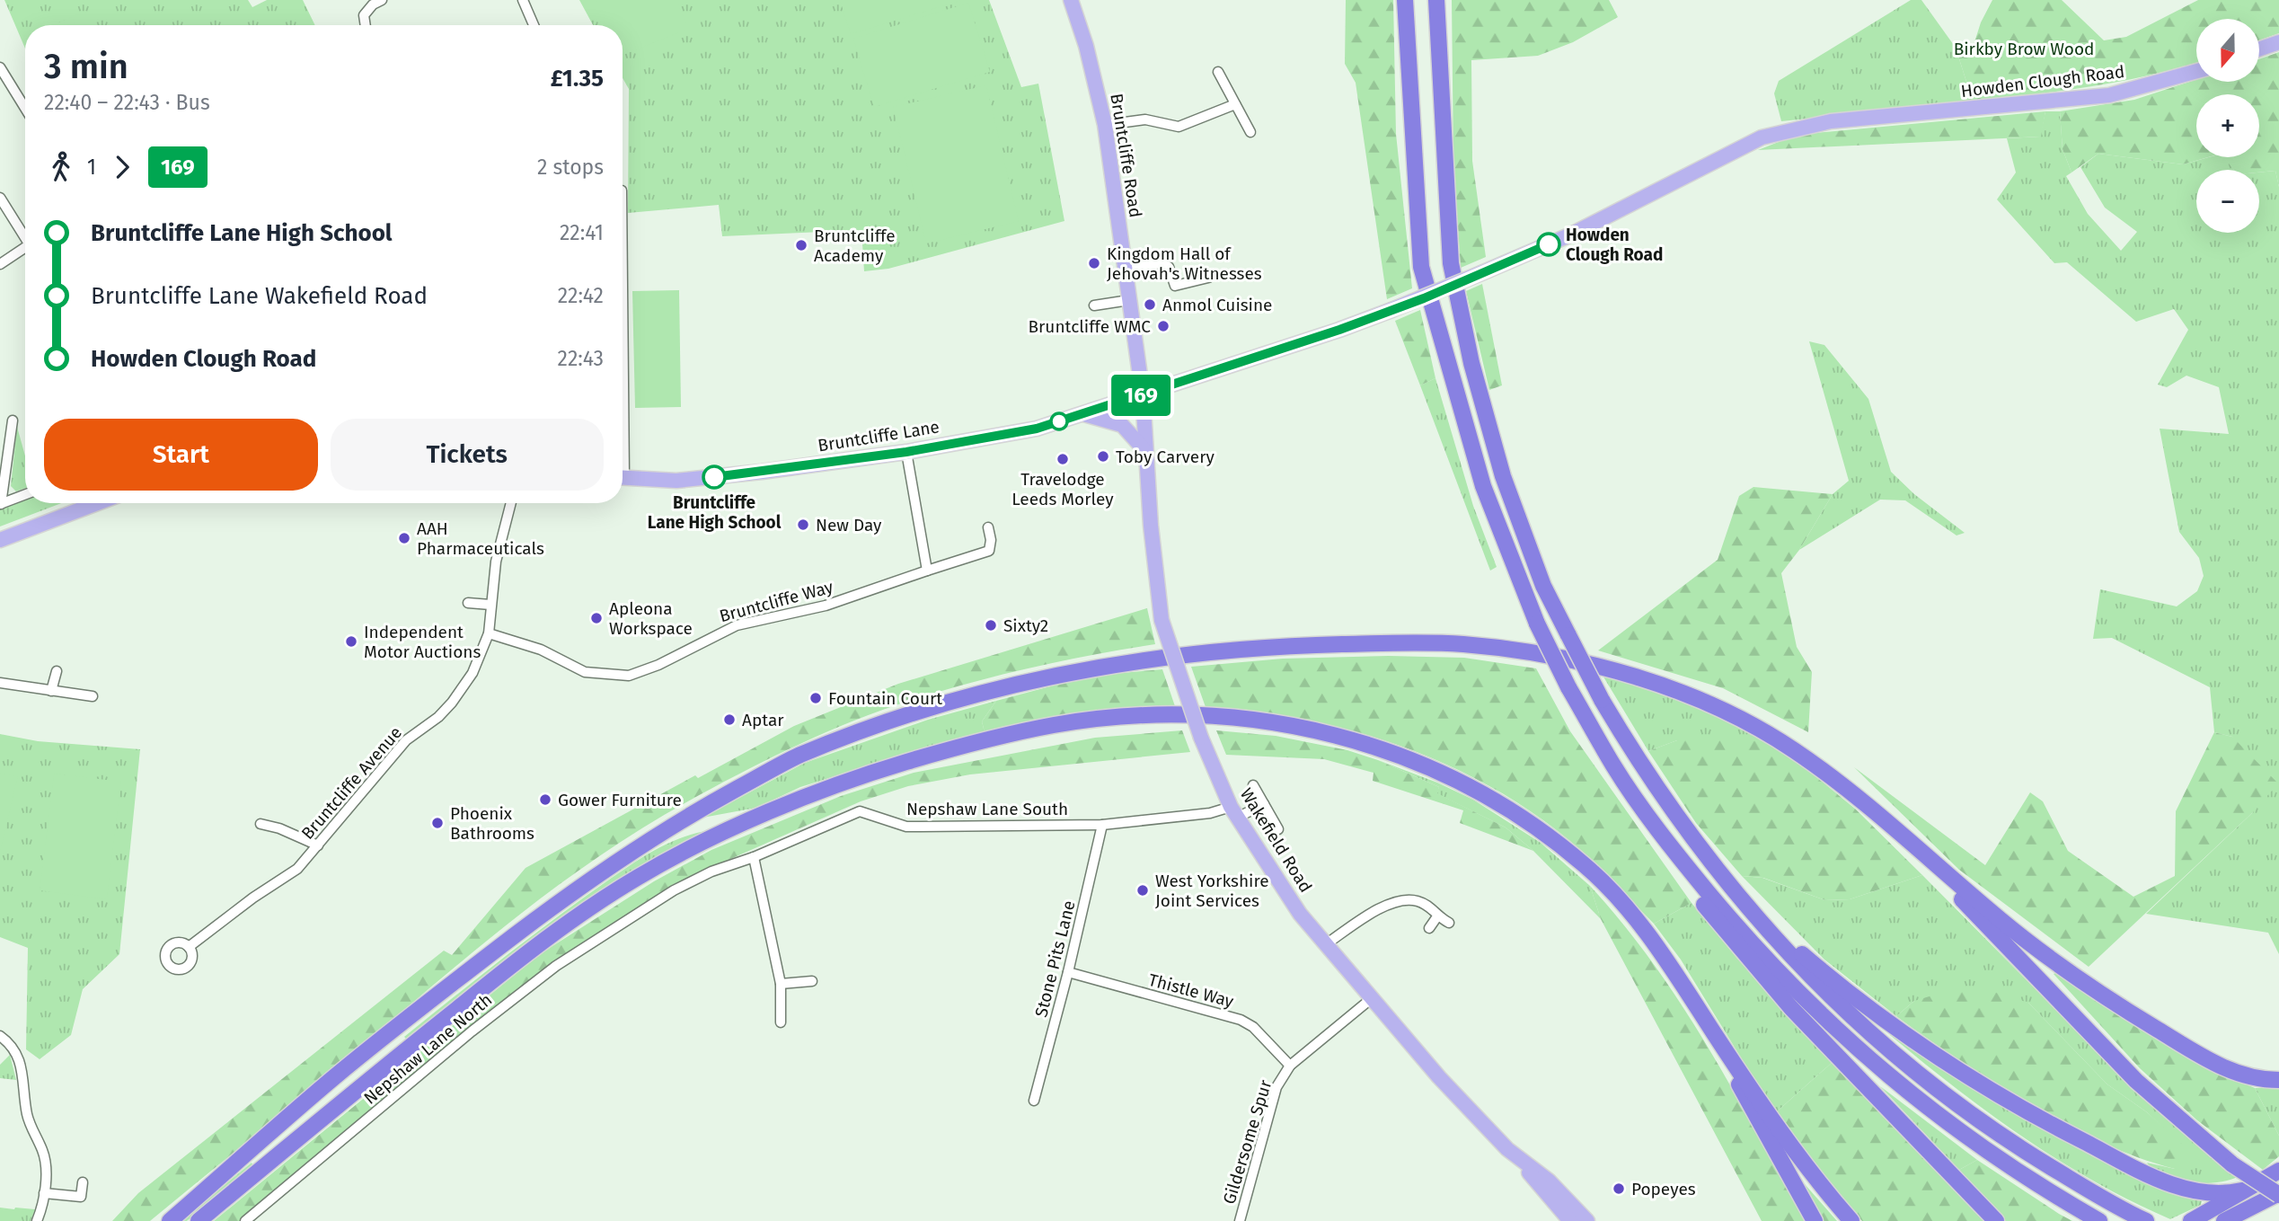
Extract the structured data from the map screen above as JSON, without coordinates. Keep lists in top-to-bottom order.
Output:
{
  "streets": {
    "main road": [
      "Howden Clough Road",
      "Bruntcliffe Road",
      "Bruntcliffe Lane",
      "Wakefield Road"
    ],
    "street": [
      "Bruntcliffe Way",
      "Bruntcliffe Avenue",
      "Nepshaw Lane South",
      "Stone Pits Lane",
      "Thistle Way",
      "Nepshaw Lane North",
      "Gildersome Spur"
    ]
  },
  "crossings": [
    ["Howden Clough Road", "Bruntcliffe Road"],
    ["Howden Clough Road", "Bruntcliffe Lane"],
    ["Howden Clough Road", "Wakefield Road"],
    ["Bruntcliffe Road", "Bruntcliffe Lane"],
    ["Bruntcliffe Road", "Wakefield Road"],
    ["Bruntcliffe Lane", "Wakefield Road"],
    ["Bruntcliffe Way", "Bruntcliffe Avenue"],
    ["Nepshaw Lane South", "Wakefield Road"],
    ["Nepshaw Lane South", "Stone Pits Lane"],
    ["Nepshaw Lane South", "Nepshaw Lane North"],
    ["Wakefield Road", "Gildersome Spur"],
    ["Stone Pits Lane", "Thistle Way"],
    ["Thistle Way", "Gildersome Spur"]
  ],
  "parks": ["Birkby Brow Wood"],
  "places": [
    "Howden Clough Road",
    "Bruntcliffe Academy",
    "Kingdom Hall of Jehovah's Witnesses",
    "Anmol Cuisine",
    "Bruntcliffe WMC",
    "Toby Carvery",
    "Travelodge Leeds Morley",
    "Bruntcliffe Lane High School",
    "New Day",
    "AAH Pharmaceuticals",
    "Apleona Workspace",
    "Sixty2",
    "Independent Motor Auctions",
    "Fountain Court",
    "Aptar",
    "Gower Furniture",
    "Phoenix Bathrooms",
    "West Yorkshire Joint Services",
    "Popeyes"
  ],
  "lines": ["bus line 169"],
  "north": "bottom",
  "page": {
    "on_map": "169",
    "map_buttons": ["+", "−"],
    "heading": ["3 min", "22:40 – 22:43 · Bus", "£1.35"],
    "legs": ["1", "169", "2 stops"],
    "list": [
      {
        "name": "Bruntcliffe Lane High School",
        "value": "22:41"
      },
      {
        "name": "Bruntcliffe Lane Wakefield Road",
        "value": "22:42"
      },
      {
        "name": "Howden Clough Road",
        "value": "22:43"
      }
    ],
    "buttons": ["Start", "Tickets"]
  }
}
